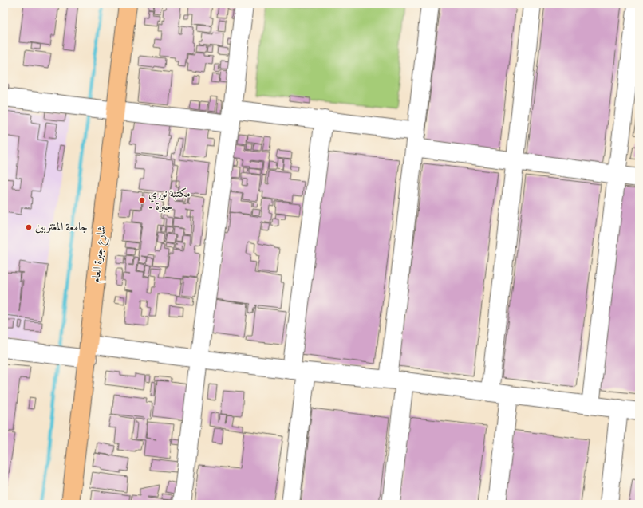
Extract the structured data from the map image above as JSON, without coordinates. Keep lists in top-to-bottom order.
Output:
{
  "streets": {
    "main road": ["شارع جبرة العام"]
  },
  "places": ["مكتبة نوري - جبرة", "جامعة المغتربين"]
}
